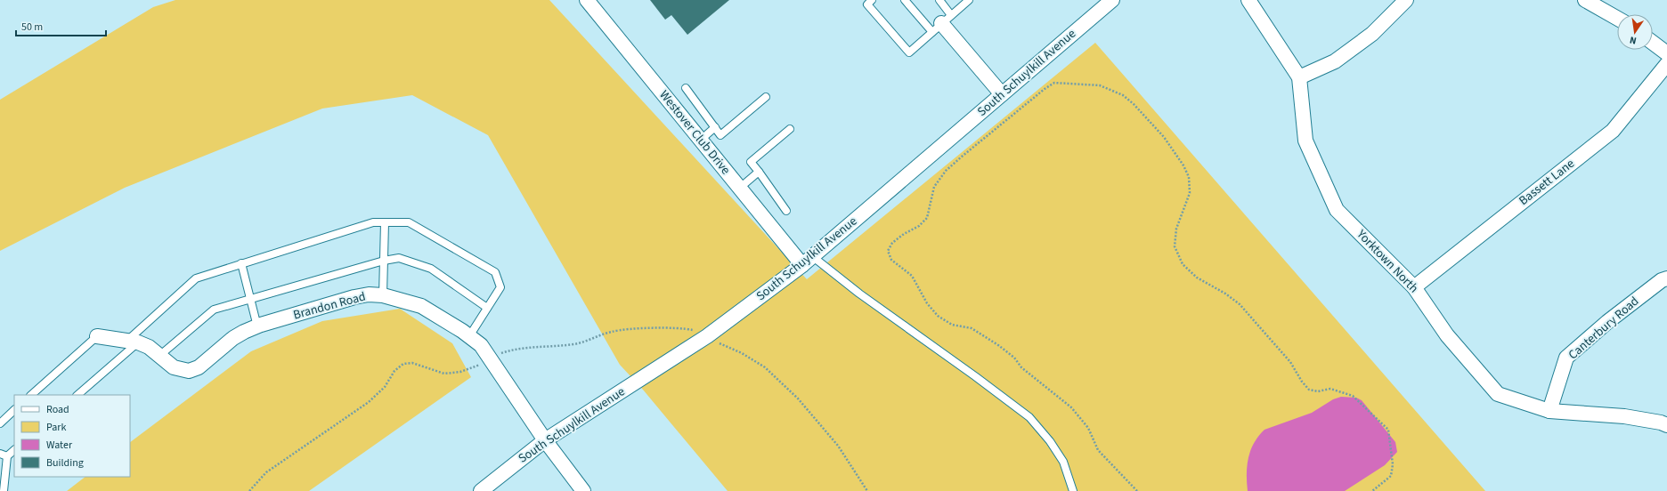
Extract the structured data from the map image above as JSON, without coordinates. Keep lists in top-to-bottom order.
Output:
{
  "streets": {
    "street": [
      "South Schuylkill Avenue",
      "Westover Club Drive",
      "Bassett Lane",
      "Yorktown North",
      "Brandon Road",
      "Canterbury Road"
    ]
  },
  "crossings": [
    ["South Schuylkill Avenue", "Westover Club Drive"],
    ["South Schuylkill Avenue", "Brandon Road"],
    ["Bassett Lane", "Yorktown North"],
    ["Yorktown North", "Canterbury Road"]
  ],
  "legend": [
    "Road",
    "Park",
    "Water",
    "Building"
  ],
  "scale_bar": "50 m",
  "north": "bottom"
}
